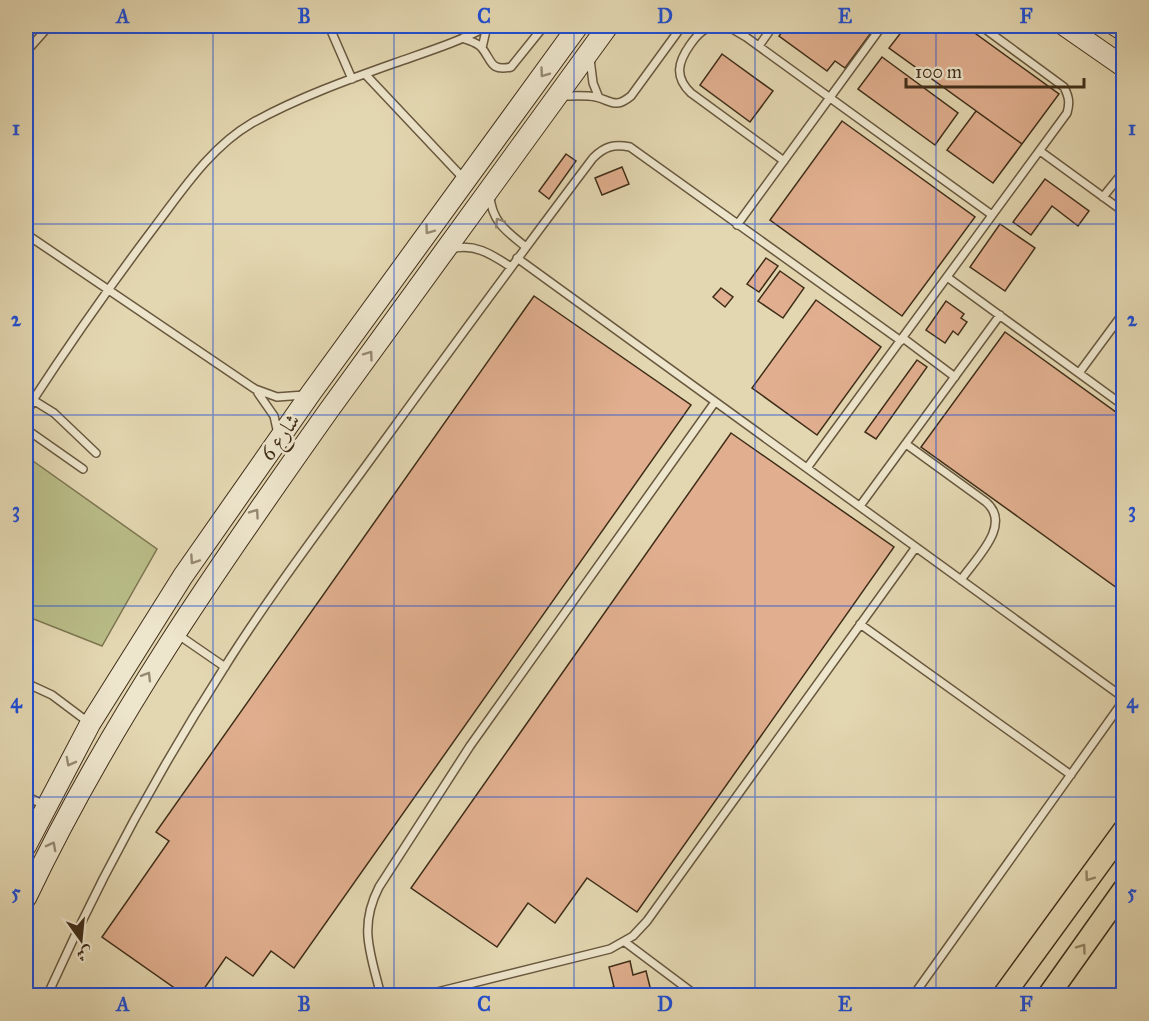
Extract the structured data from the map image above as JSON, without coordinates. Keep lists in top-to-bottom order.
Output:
{
  "streets": {
    "street": ["شارع 6"]
  },
  "scale_bar": "100 m",
  "north": "bottom",
  "grid": {
    "columns": [
      "A",
      "B",
      "C",
      "D",
      "E",
      "F"
    ],
    "rows": [
      "1",
      "2",
      "3",
      "4",
      "5"
    ]
  }
}
